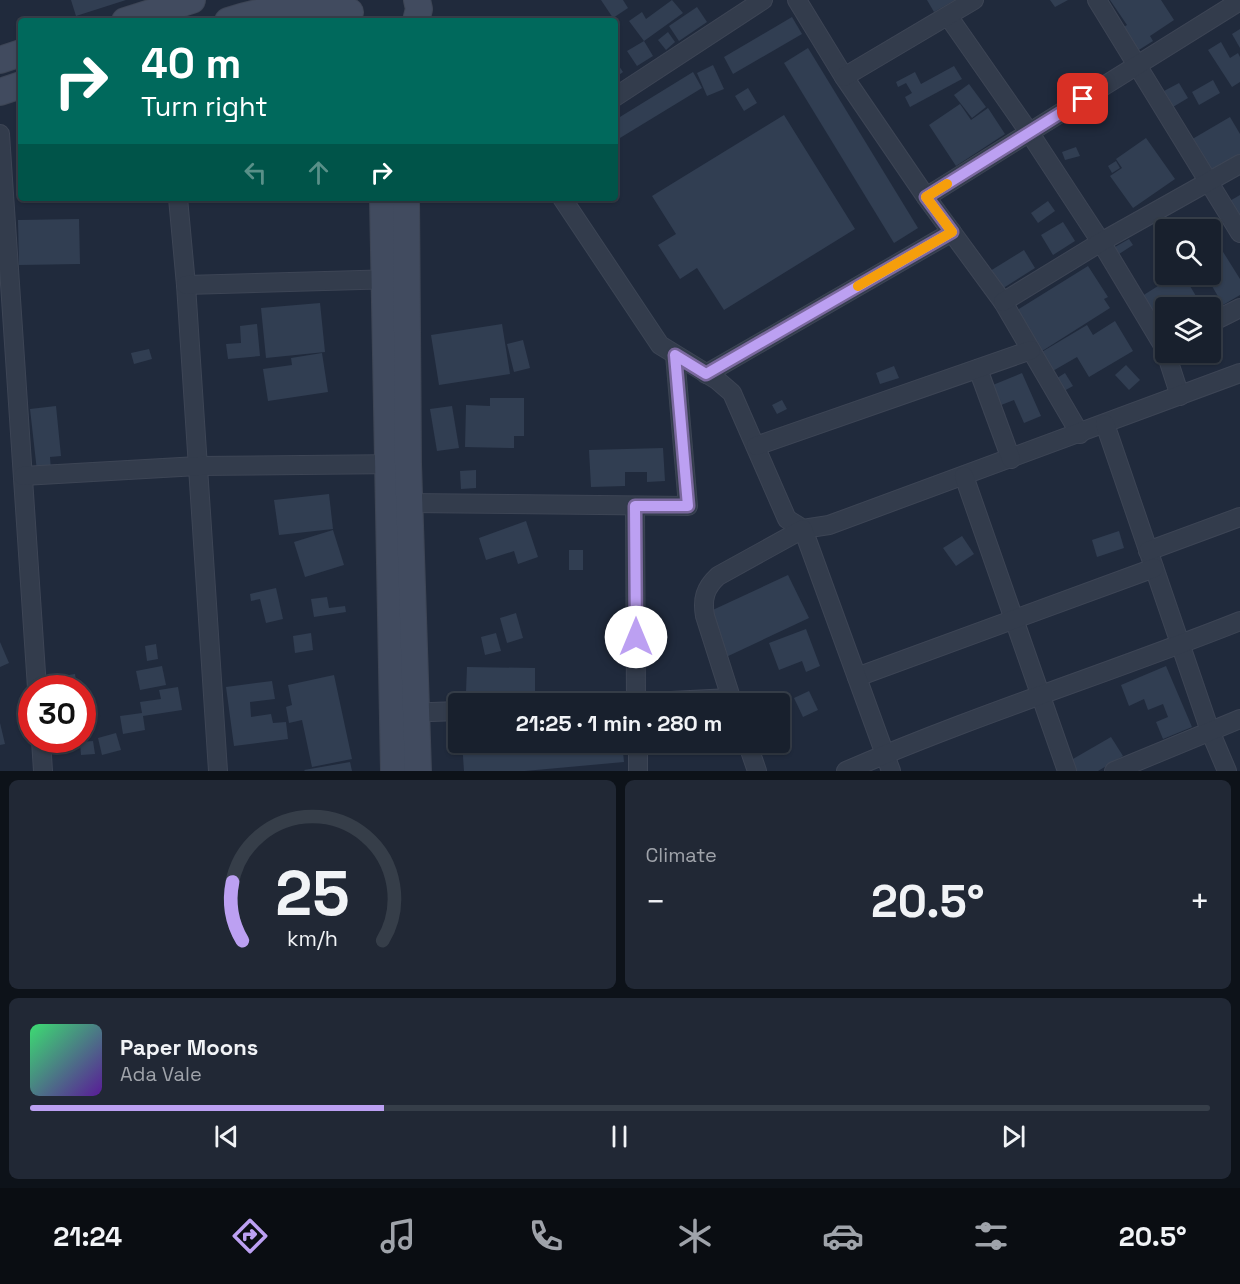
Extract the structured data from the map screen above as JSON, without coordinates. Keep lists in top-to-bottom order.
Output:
{
  "page": {
    "turn": ["40 m", "Turn right"],
    "limit": "30",
    "trip": "21:25 · 1 min · 280 m",
    "tile": "Climate",
    "heat": ["−", "20.5°", "+"],
    "song": ["Paper Moons", "Ada Vale"],
    "tabs": ["21:24", "20.5°"],
    "gauge": ["25", "km/h"]
  }
}
